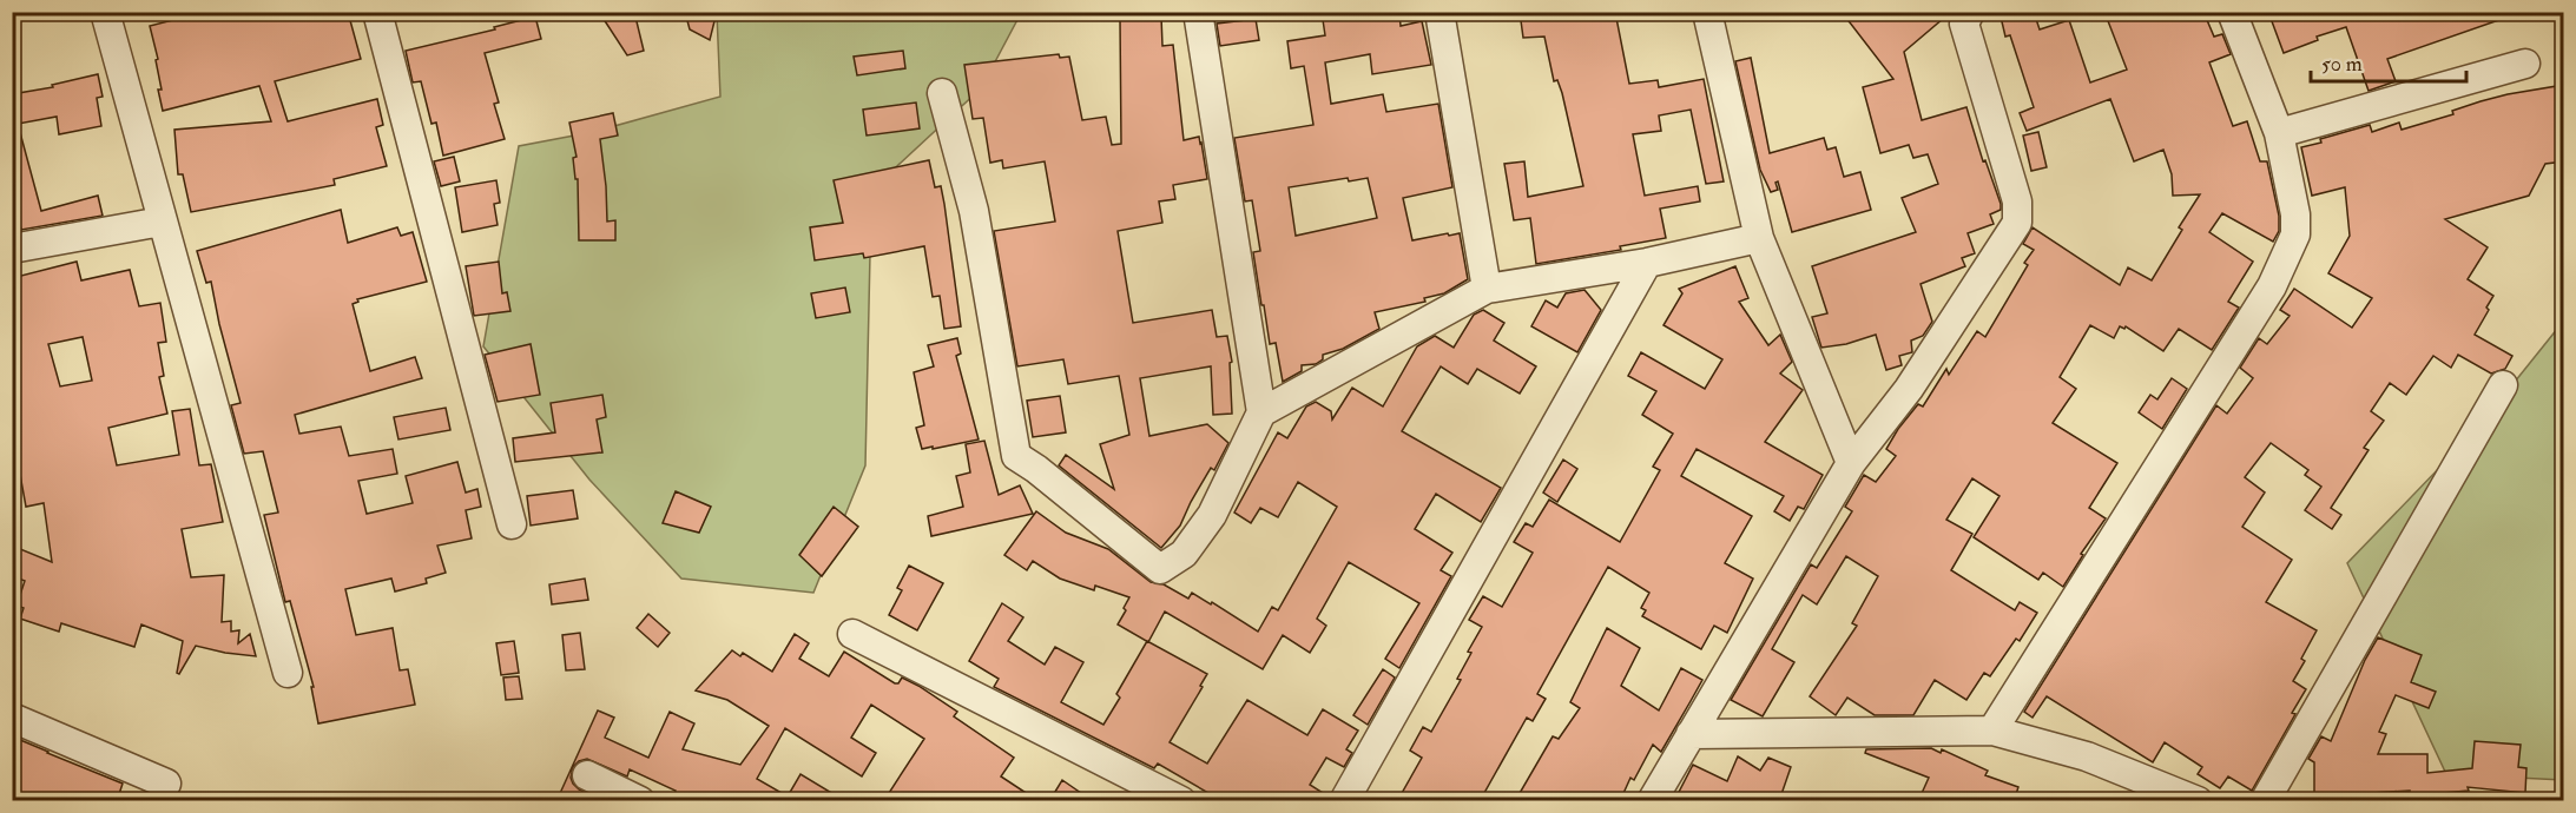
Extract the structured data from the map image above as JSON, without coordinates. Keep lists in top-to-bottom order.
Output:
{
  "scale_bar": "50 m"
}
